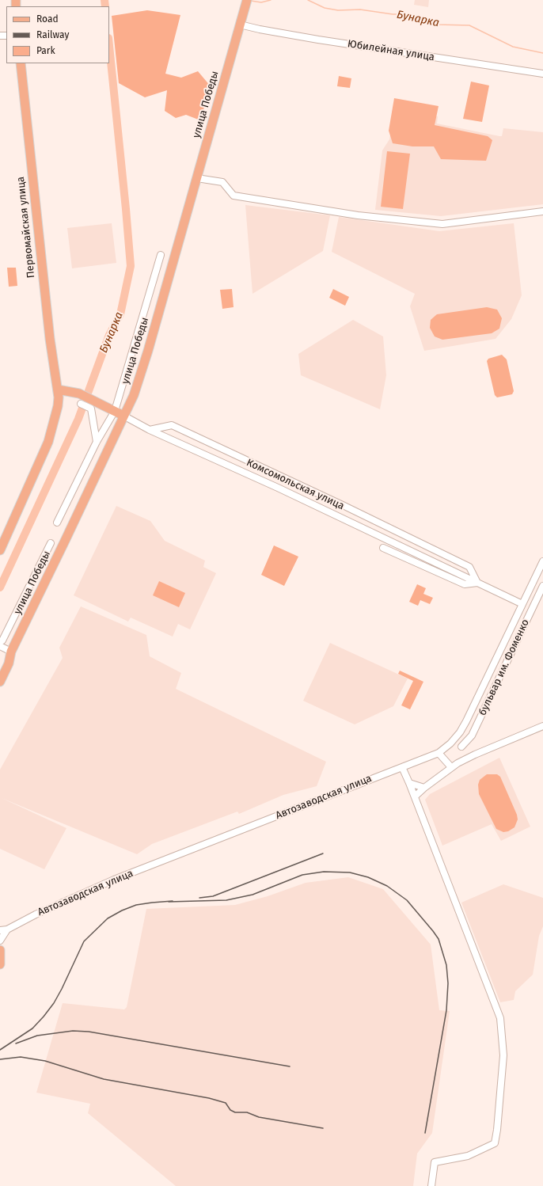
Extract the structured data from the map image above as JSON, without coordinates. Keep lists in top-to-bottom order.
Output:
{
  "streets": {
    "main road": ["улица Победы", "Первомайская улица", "Комсомольская улица"],
    "street": ["Юбилейная улица", "бульвар им. Фоменко", "Автозаводская улица"]
  },
  "crossings": [
    ["Юбилейная улица", "улица Победы"],
    ["улица Победы", "Комсомольская улица"],
    ["Первомайская улица", "Комсомольская улица"],
    ["Комсомольская улица", "Автозаводская улица"]
  ],
  "water": ["Бунарка"],
  "legend": ["Road", "Railway", "Park"]
}
